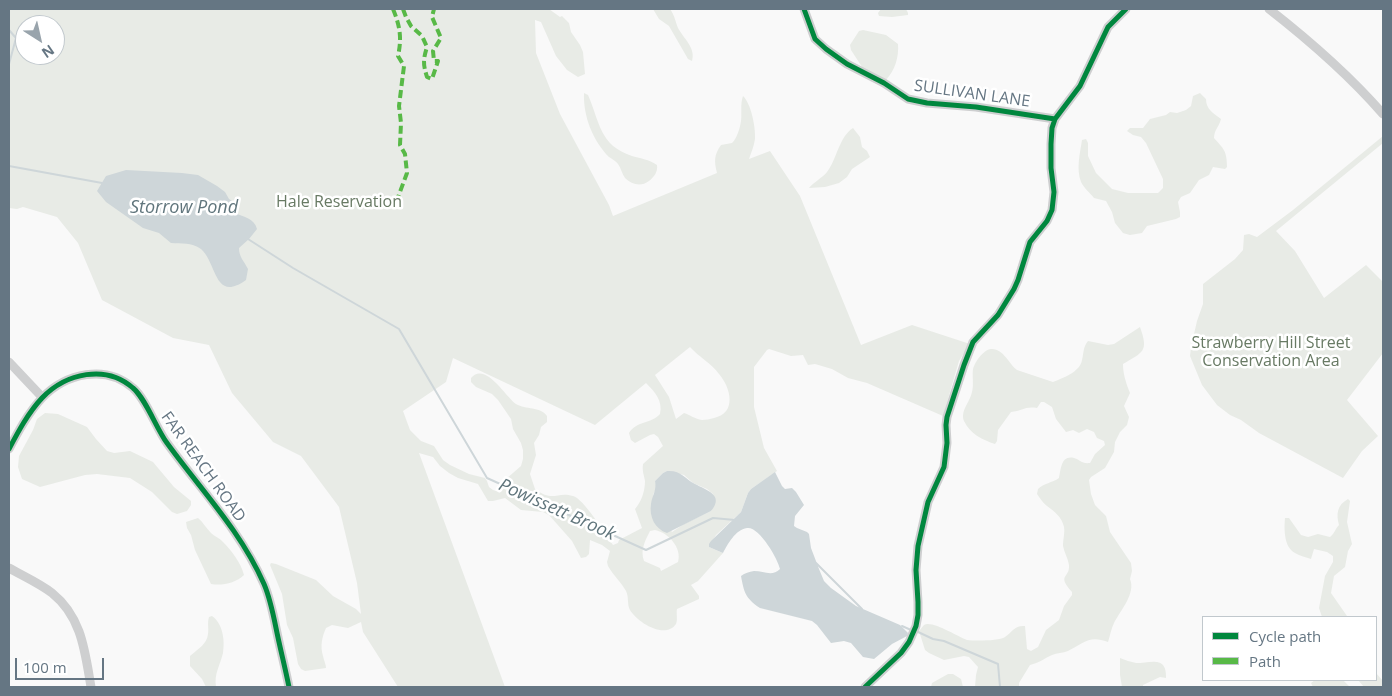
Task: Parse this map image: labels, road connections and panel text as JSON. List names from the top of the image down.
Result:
{
  "streets": {
    "street": ["SULLIVAN LANE", "FAR REACH ROAD"]
  },
  "water": ["Storrow Pond", "Powissett Brook"],
  "parks": ["Hale Reservation", "Strawberry Hill Street Conservation Area"],
  "legend": ["Cycle path", "Path"],
  "scale_bar": "100 m",
  "north": "bottom right"
}
